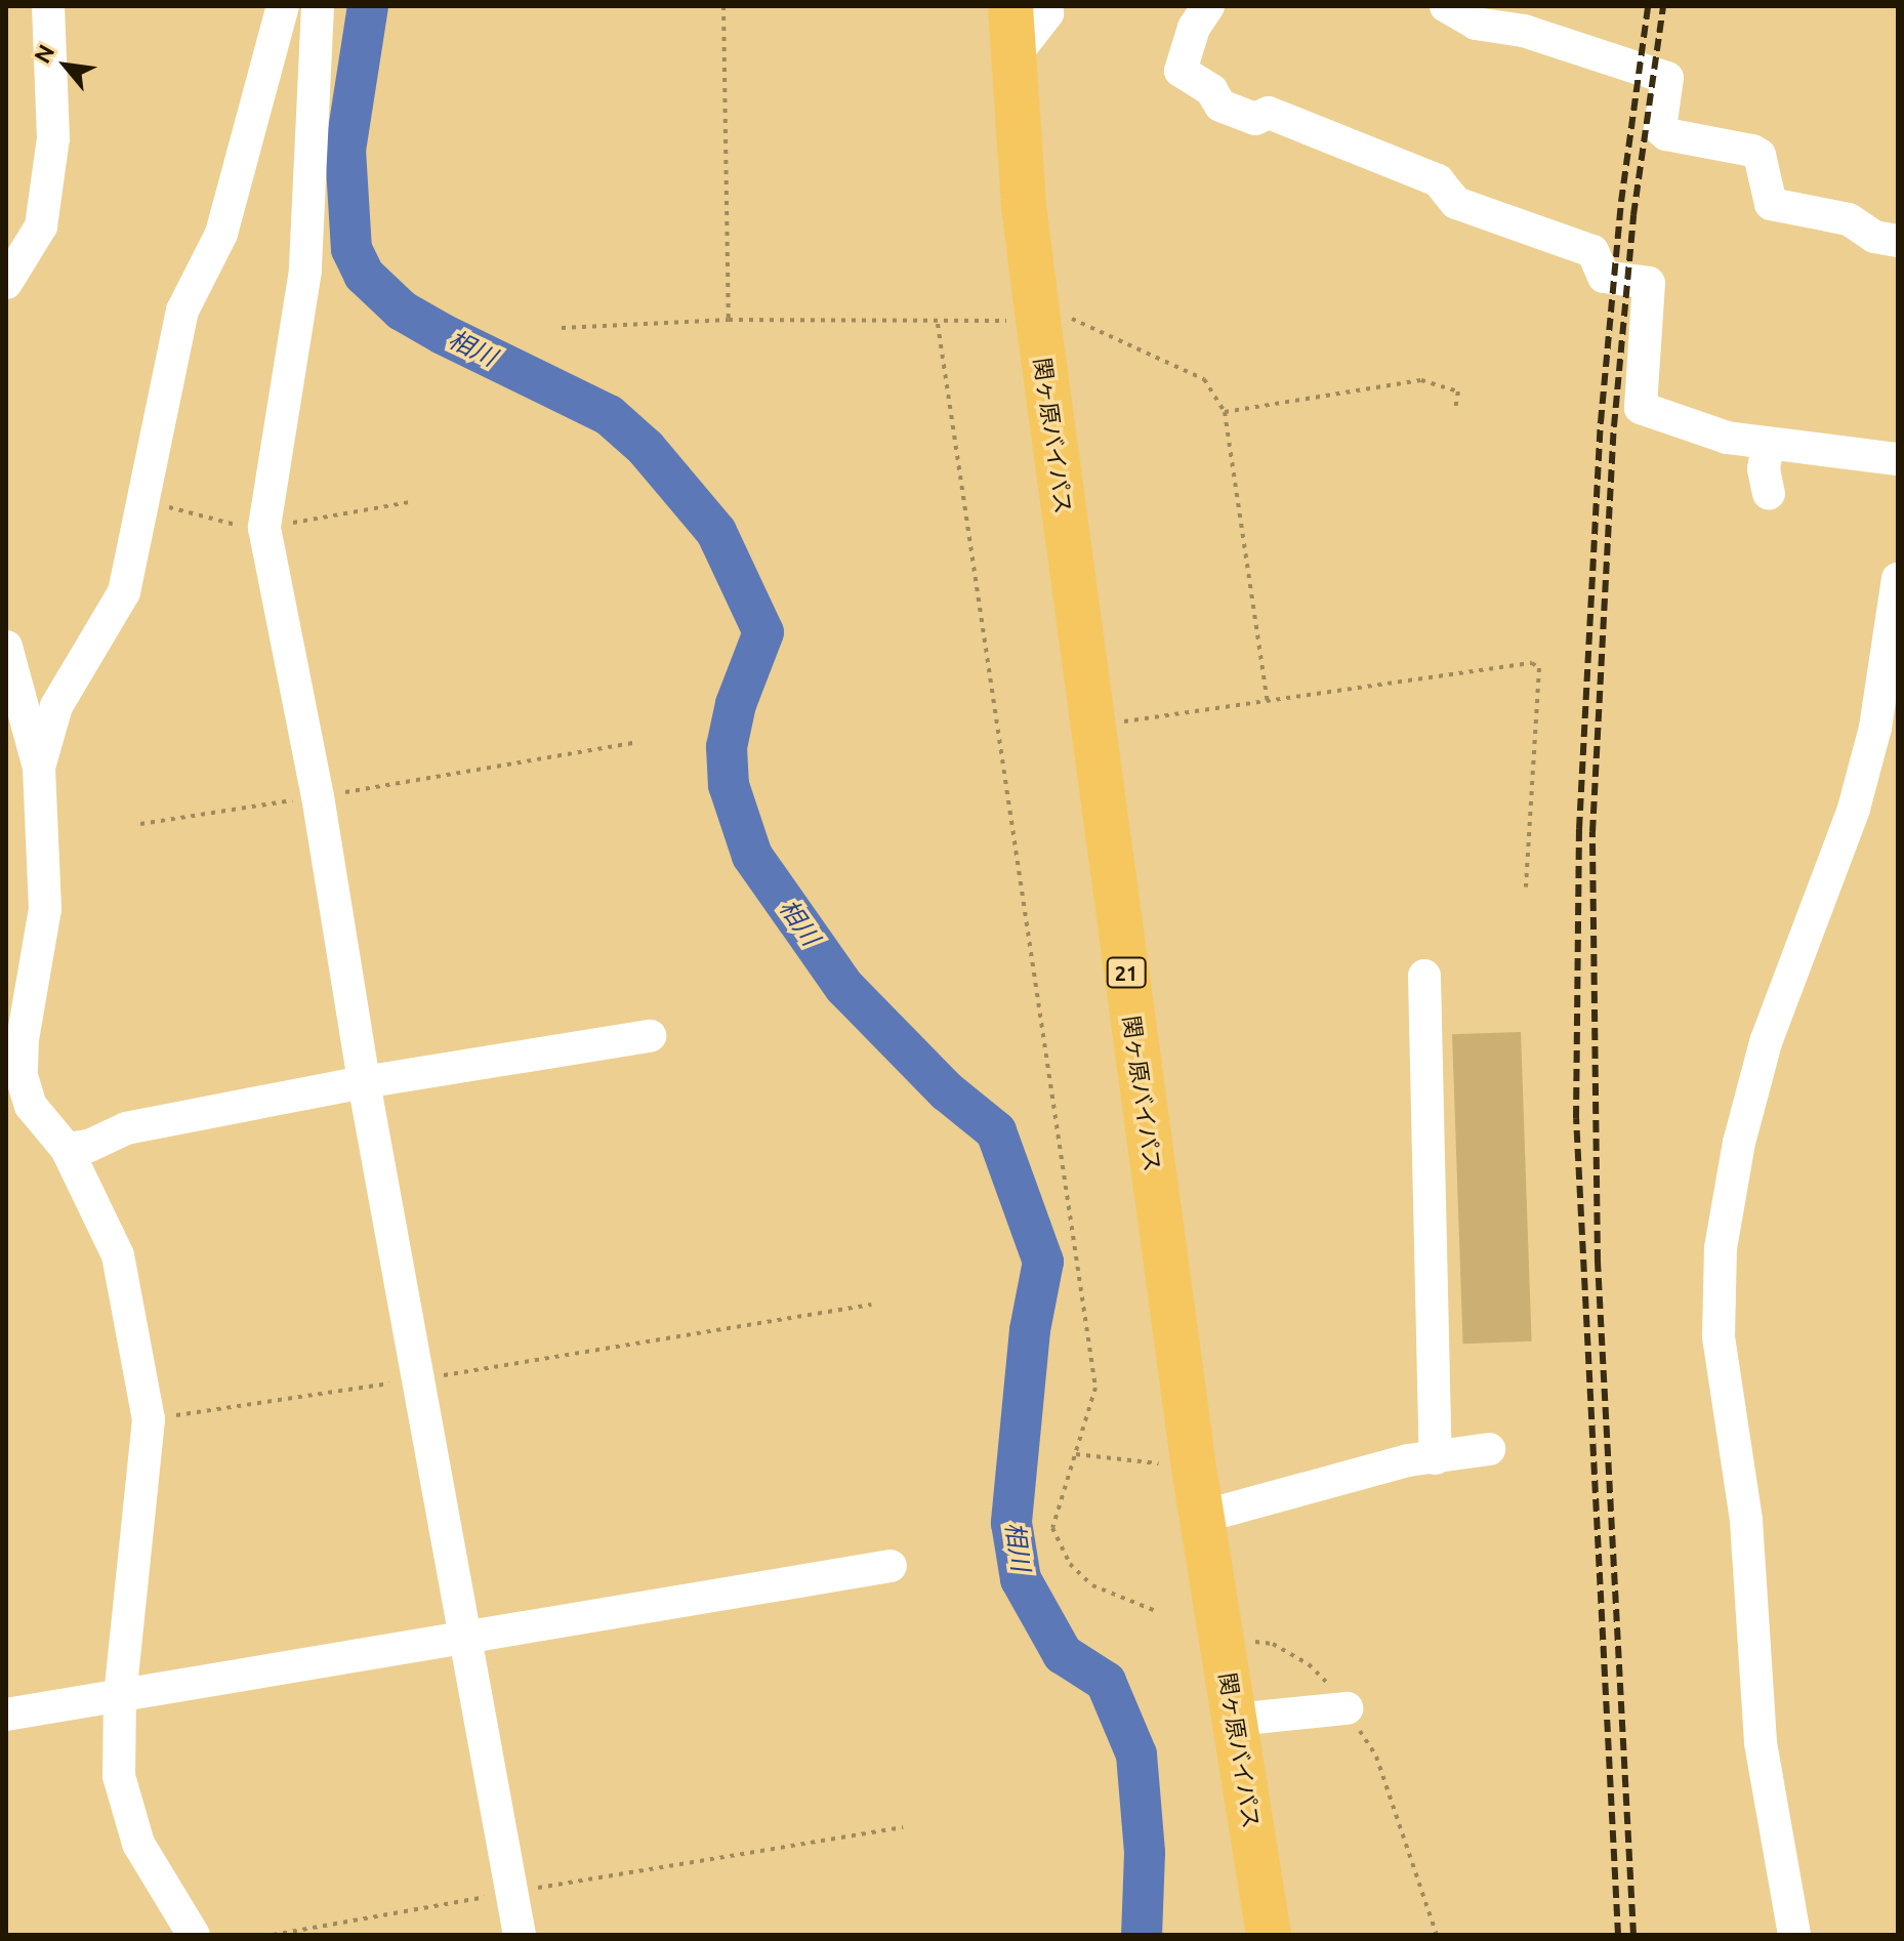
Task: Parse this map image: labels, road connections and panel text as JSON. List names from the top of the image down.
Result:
{
  "streets": {
    "highway": ["関ヶ原バイパス", "21"]
  },
  "water": ["相川"],
  "north": "top left"
}
